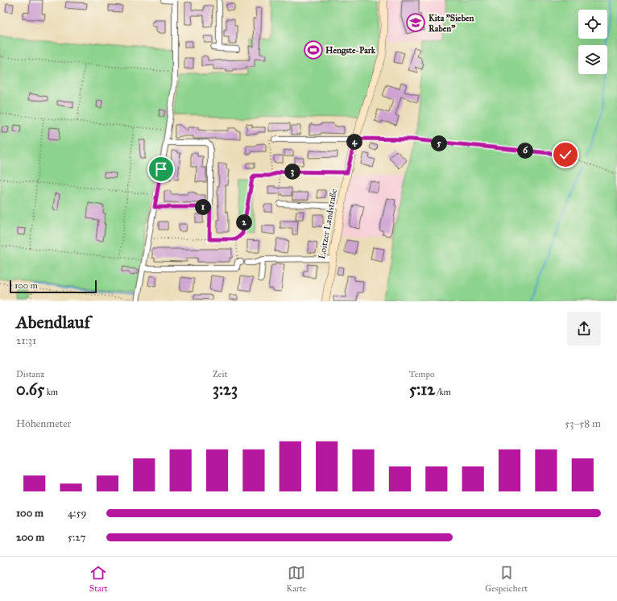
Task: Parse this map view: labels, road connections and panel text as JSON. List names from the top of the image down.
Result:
{
  "streets": {
    "main road": ["Loitzer Landstraße"]
  },
  "places": {
    "school or university": ["Kita \"Sieben Raben\""],
    "sports": ["Hengste-Park"]
  },
  "scale_bar": "100 m",
  "page": {
    "pins": [
      "4",
      "5",
      "6",
      "3",
      "1",
      "2"
    ],
    "scale": "100 m",
    "heading": ["Abendlauf", "21:31"],
    "stats": [
      ["Distanz", "0.65 km"],
      ["Zeit", "3:23"],
      ["Tempo", "5:12 /km"]
    ],
    "chart": ["Höhenmeter", "53–58 m"],
    "list": [
      {
        "name": "100 m",
        "note": "4:59"
      },
      {
        "name": "200 m",
        "note": "5:27"
      }
    ],
    "tabs": ["Start", "Karte", "Gespeichert"]
  }
}
